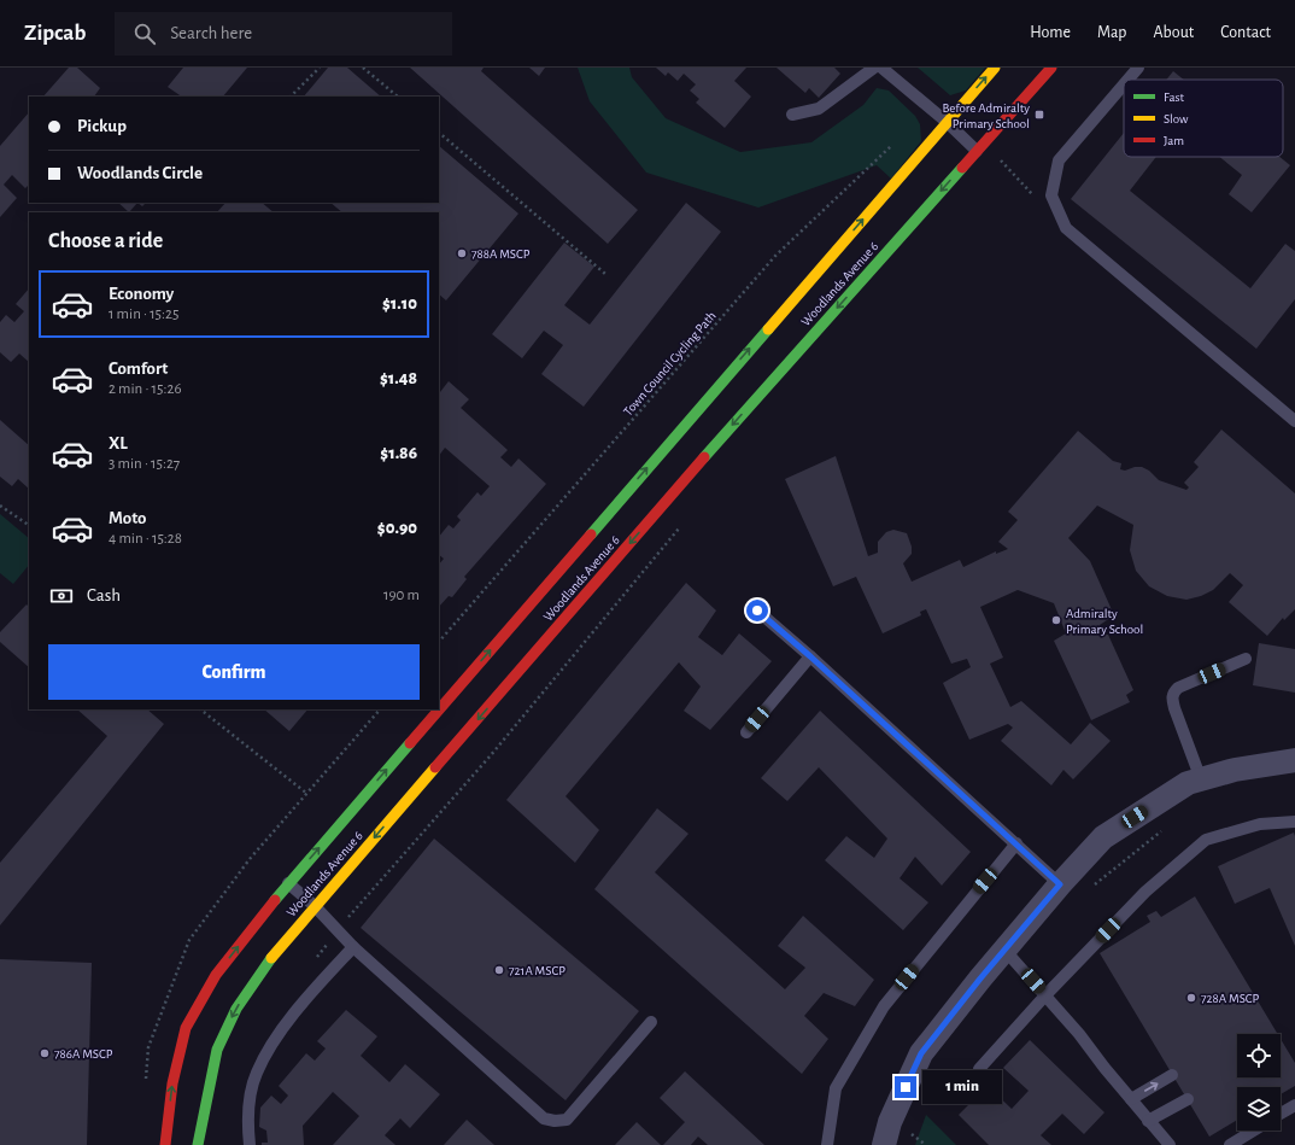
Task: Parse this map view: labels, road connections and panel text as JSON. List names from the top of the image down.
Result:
{
  "streets": {
    "street": ["Woodlands Avenue 6"],
    "path": ["Town Council Cycling Path"]
  },
  "places": {
    "transit": ["Before Admiralty Primary School"],
    "other": [
      "788A MSCP",
      "Admiralty Primary School",
      "721A MSCP",
      "728A MSCP",
      "786A MSCP"
    ]
  },
  "legend": ["Fast", "Slow", "Jam"],
  "page": {
    "header": "Zipcab",
    "search": "Search here",
    "nav": [
      "Home",
      "Map",
      "About",
      "Contact"
    ],
    "banner": ["Pickup", "Woodlands Circle"],
    "heading": "Choose a ride",
    "list": [
      {
        "name": "Economy",
        "note": "1 min · 15:25",
        "value": "$1.10"
      },
      {
        "name": "Comfort",
        "note": "2 min · 15:26",
        "value": "$1.48"
      },
      {
        "name": "XL",
        "note": "3 min · 15:27",
        "value": "$1.86"
      },
      {
        "name": "Moto",
        "note": "4 min · 15:28",
        "value": "$0.90"
      }
    ],
    "pay": ["Cash", "190 m"],
    "buttons": "Confirm",
    "bubble": "1 min"
  }
}
